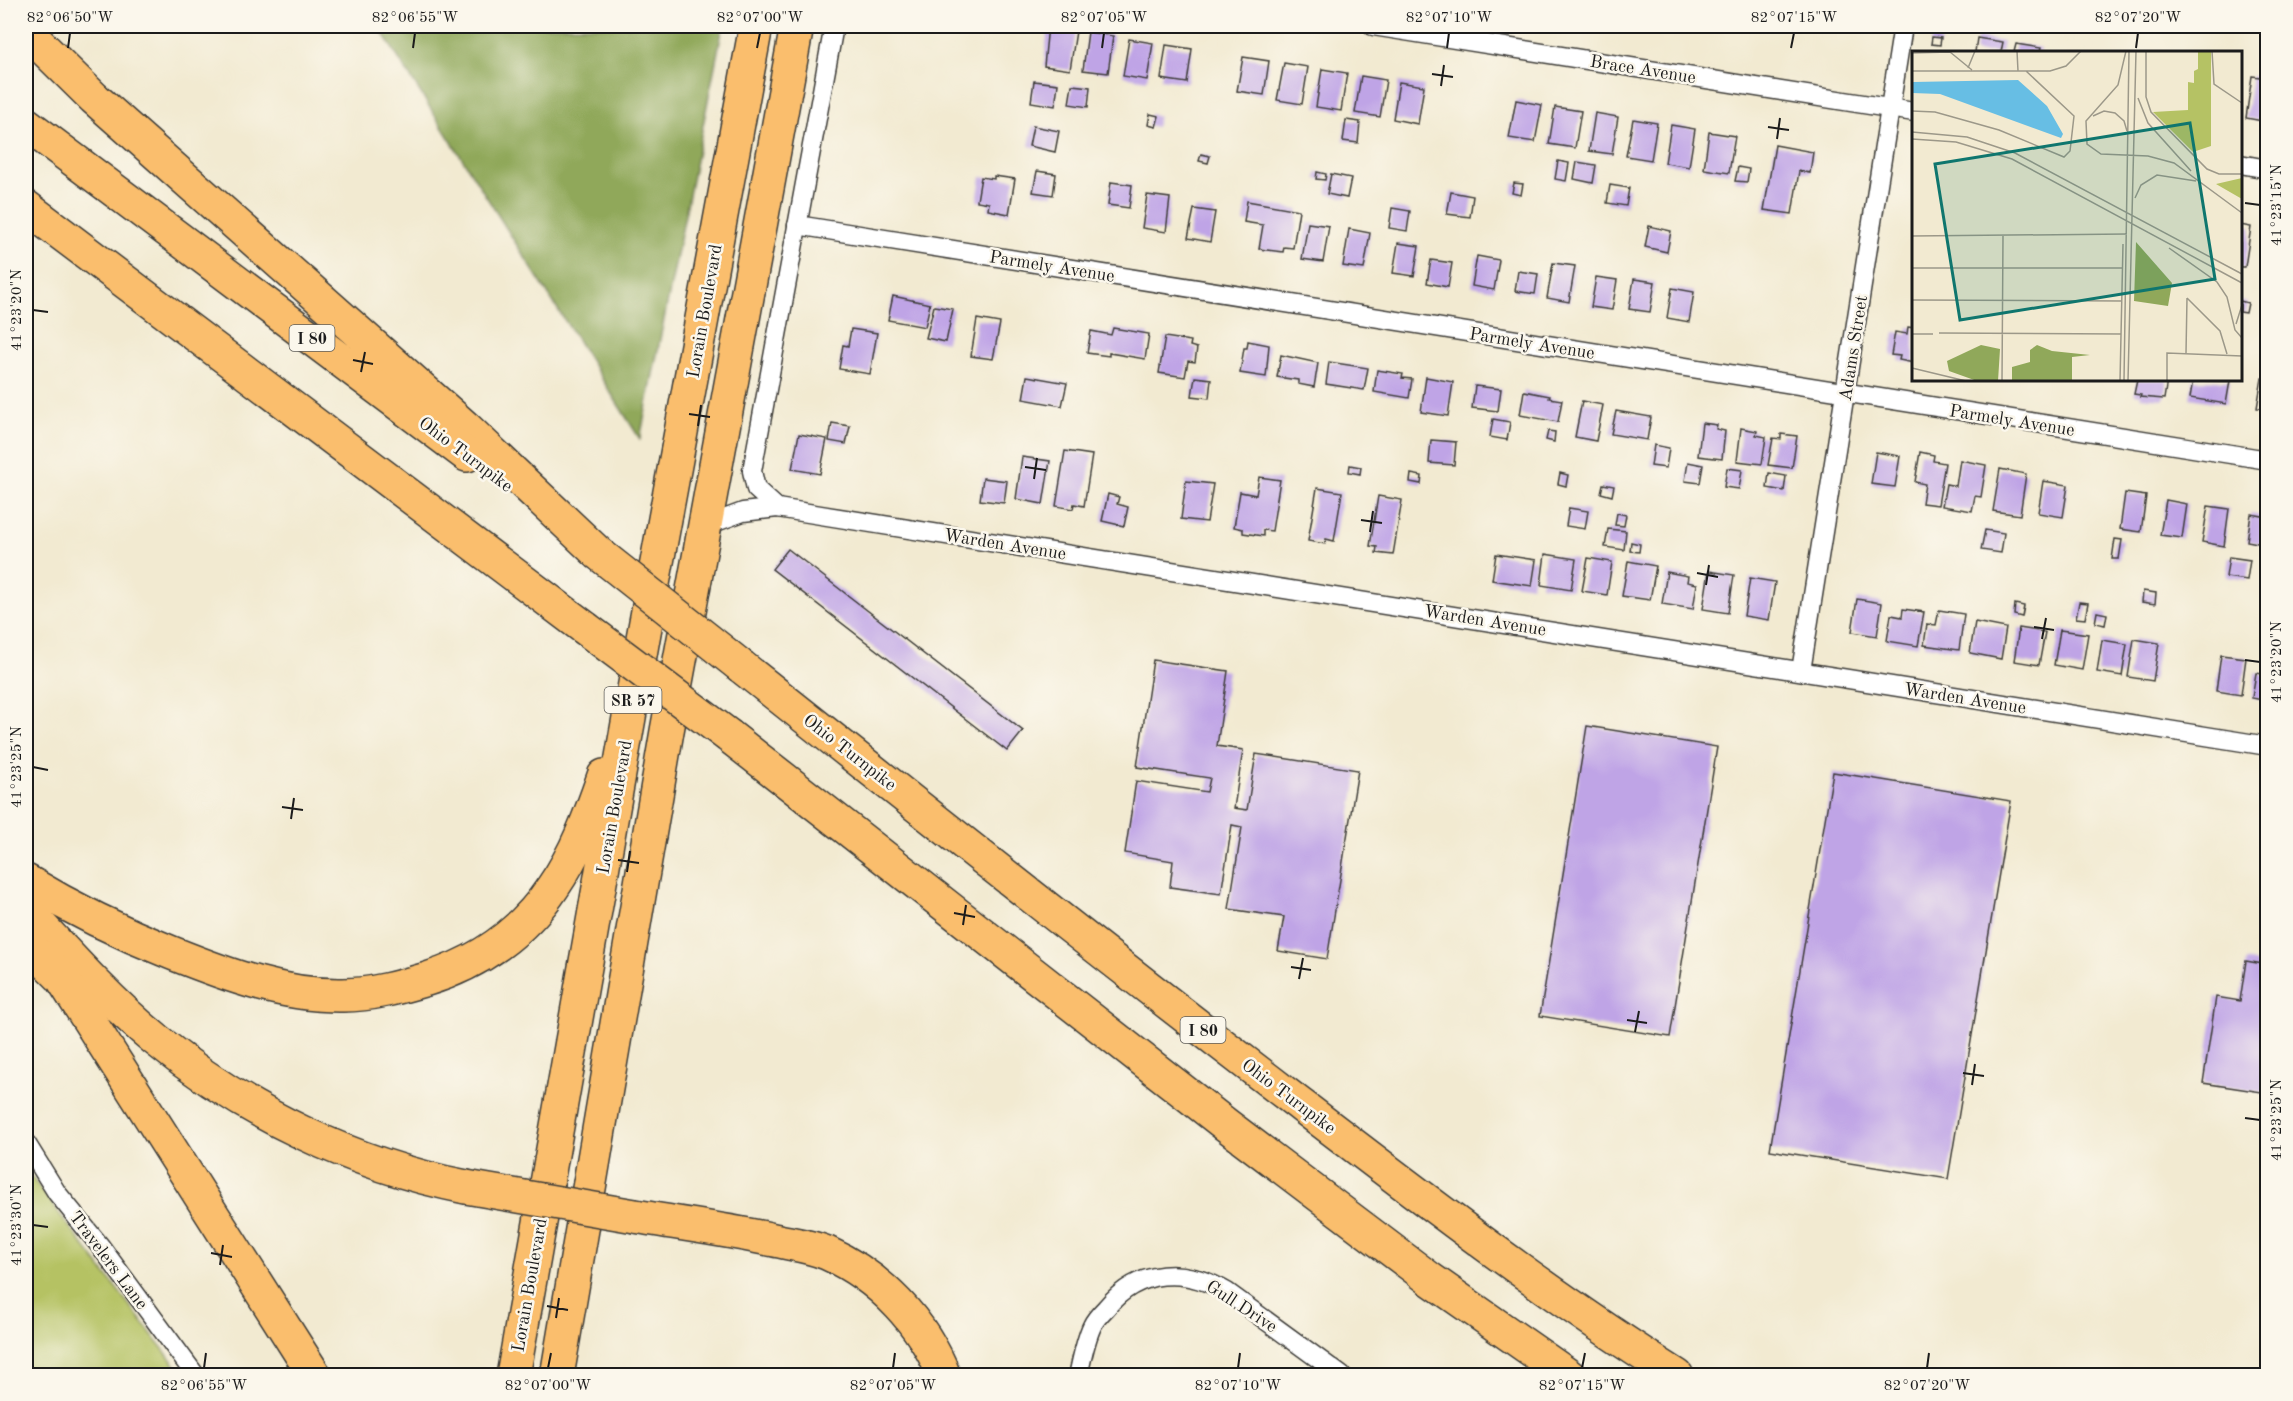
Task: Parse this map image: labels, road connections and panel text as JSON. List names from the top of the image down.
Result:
{
  "streets": {
    "highway": [
      "Lorain Boulevard",
      "I 80",
      "Ohio Turnpike",
      "SR 57"
    ],
    "street": [
      "Brace Avenue",
      "Parmely Avenue",
      "Adams Street",
      "Warden Avenue",
      "Travelers Lane",
      "Gull Drive"
    ]
  },
  "crossings": [
    ["Brace Avenue", "Adams Street"],
    ["Parmely Avenue", "Adams Street"],
    ["Adams Street", "Warden Avenue"],
    ["Warden Avenue", "SR 57"]
  ],
  "coordinates": [
    "82°06'50\"W",
    "82°06'55\"W",
    "82°07'00\"W",
    "82°07'05\"W",
    "82°07'10\"W",
    "82°07'15\"W",
    "82°07'20\"W",
    "41°23'15\"N",
    "41°23'20\"N",
    "41°23'25\"N",
    "41°23'30\"N"
  ]
}
